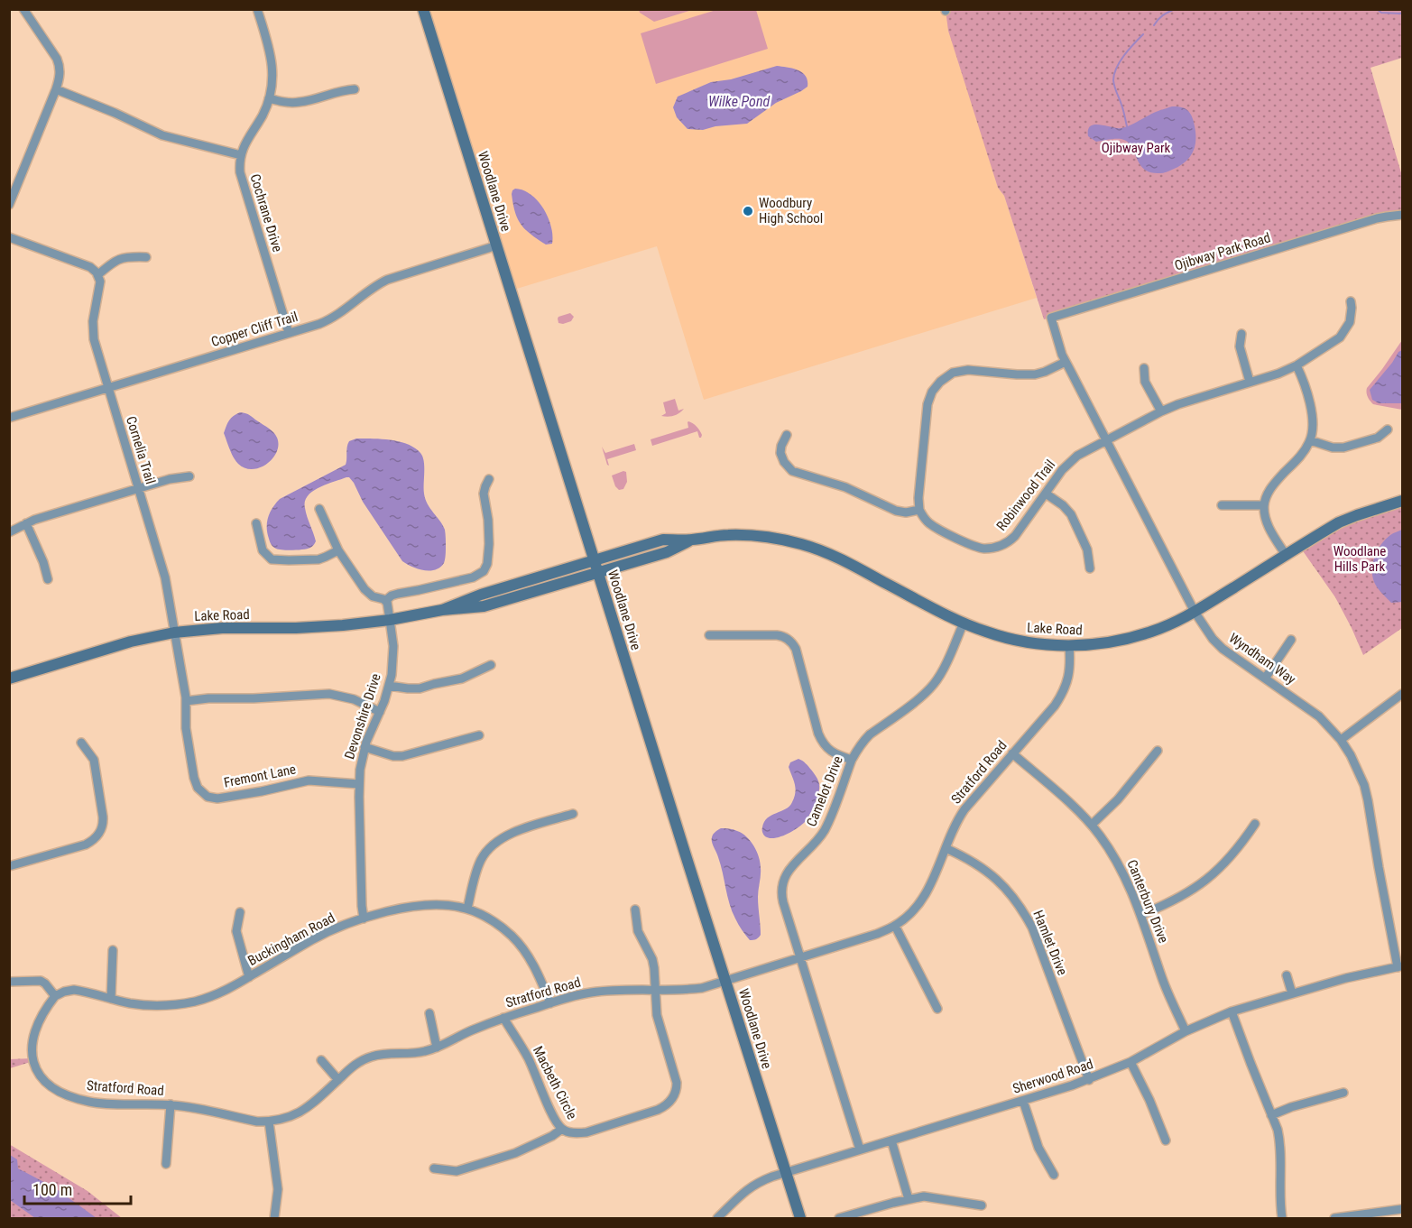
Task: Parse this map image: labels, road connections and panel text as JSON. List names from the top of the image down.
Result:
{
  "streets": {
    "street": [
      "Woodlane Drive",
      "Cochrane Drive",
      "Ojibway Park Road",
      "Copper Cliff Trail",
      "Cornelia Trail",
      "Robinwood Trail",
      "Lake Road",
      "Wyndham Way",
      "Devonshire Drive",
      "Stratford Road",
      "Fremont Lane",
      "Camelot Drive",
      "Canterbury Drive",
      "Buckingham Road",
      "Hamlet Drive",
      "Sherwood Road",
      "Macbeth Circle"
    ]
  },
  "crossings": [
    ["Woodlane Drive", "Copper Cliff Trail"],
    ["Woodlane Drive", "Lake Road"],
    ["Woodlane Drive", "Stratford Road"],
    ["Woodlane Drive", "Sherwood Road"],
    ["Cochrane Drive", "Copper Cliff Trail"],
    ["Ojibway Park Road", "Wyndham Way"],
    ["Copper Cliff Trail", "Cornelia Trail"],
    ["Cornelia Trail", "Lake Road"],
    ["Cornelia Trail", "Fremont Lane"],
    ["Robinwood Trail", "Wyndham Way"],
    ["Lake Road", "Wyndham Way"],
    ["Lake Road", "Devonshire Drive"],
    ["Lake Road", "Stratford Road"],
    ["Lake Road", "Fremont Lane"],
    ["Lake Road", "Camelot Drive"],
    ["Wyndham Way", "Sherwood Road"],
    ["Devonshire Drive", "Fremont Lane"],
    ["Devonshire Drive", "Buckingham Road"],
    ["Stratford Road", "Camelot Drive"],
    ["Stratford Road", "Canterbury Drive"],
    ["Stratford Road", "Buckingham Road"],
    ["Stratford Road", "Hamlet Drive"],
    ["Stratford Road", "Macbeth Circle"],
    ["Camelot Drive", "Sherwood Road"],
    ["Canterbury Drive", "Sherwood Road"],
    ["Hamlet Drive", "Sherwood Road"]
  ],
  "water": ["Wilke Pond"],
  "parks": ["Ojibway Park", "Woodlane Hills Park"],
  "places": ["Woodbury High School"],
  "scale_bar": "100 m"
}
